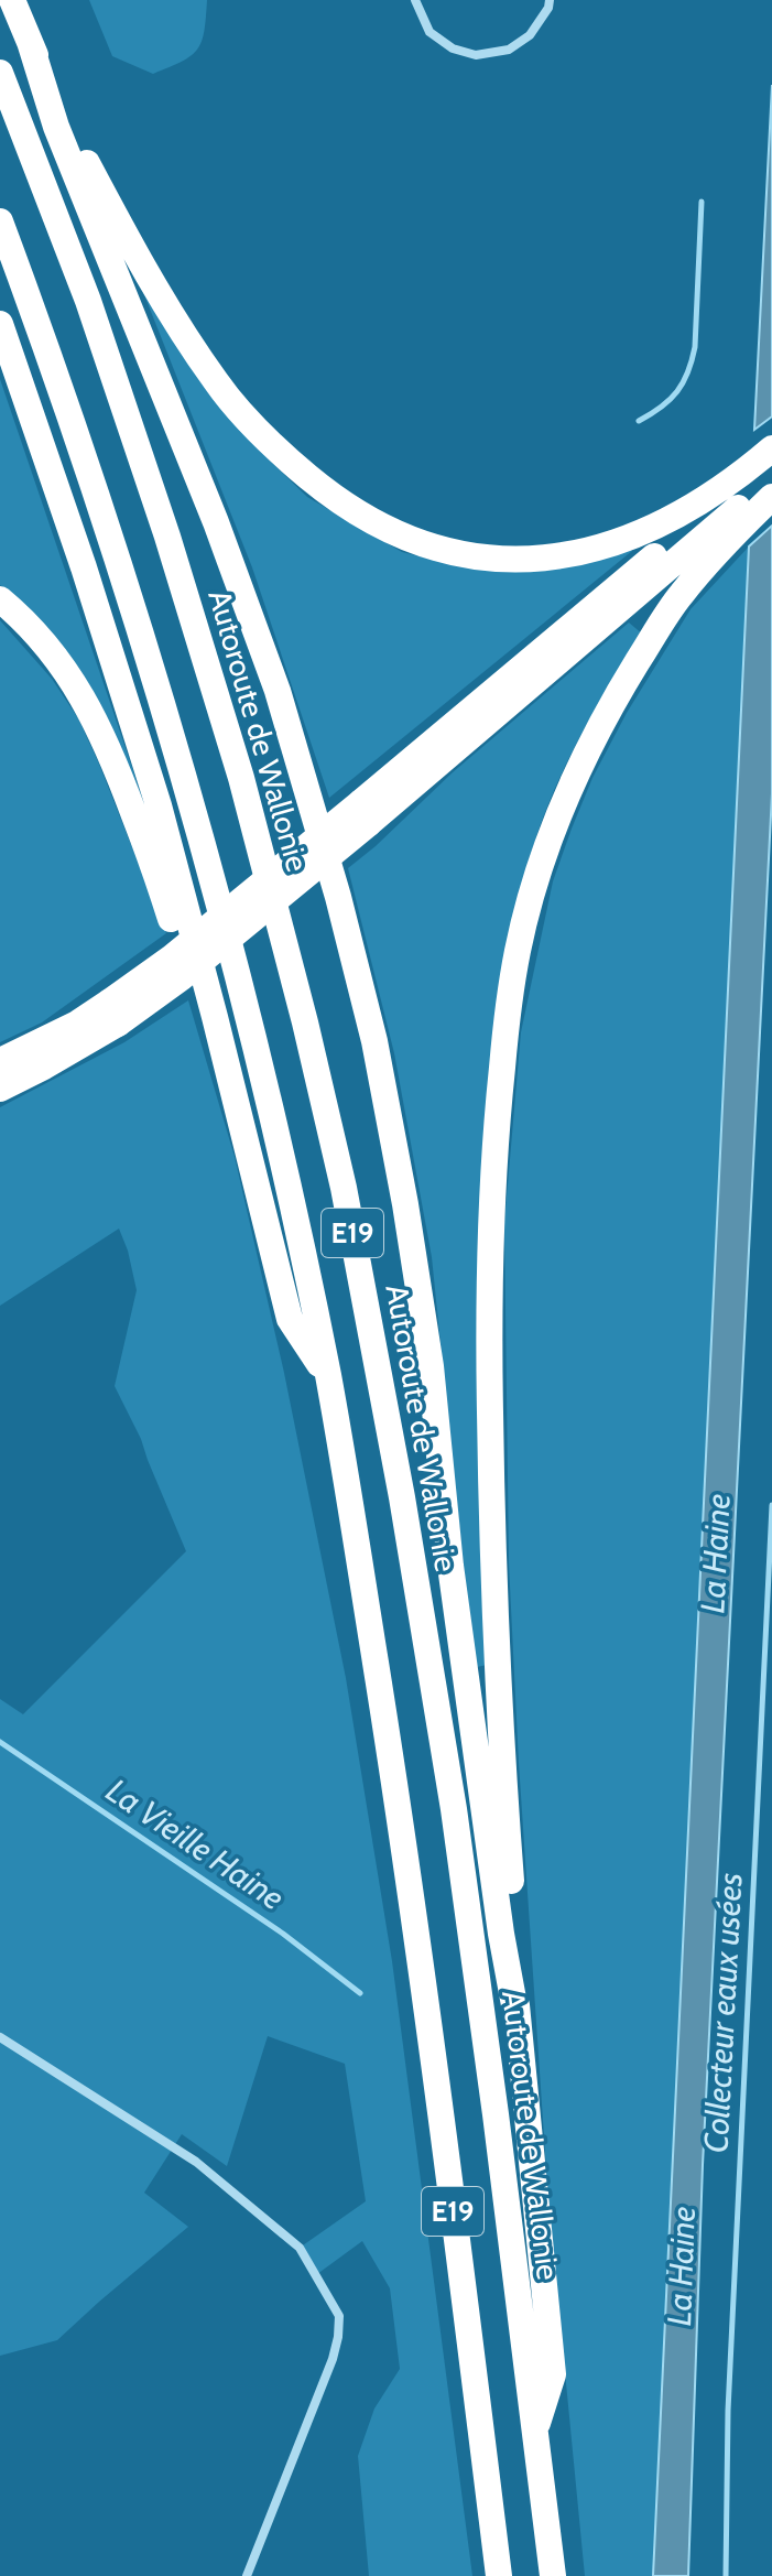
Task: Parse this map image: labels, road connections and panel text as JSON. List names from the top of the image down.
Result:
{
  "streets": {
    "highway": ["Autoroute de Wallonie", "E19"]
  },
  "water": ["La Haine", "La Vieille Haine", "Collecteur eaux usées"]
}
